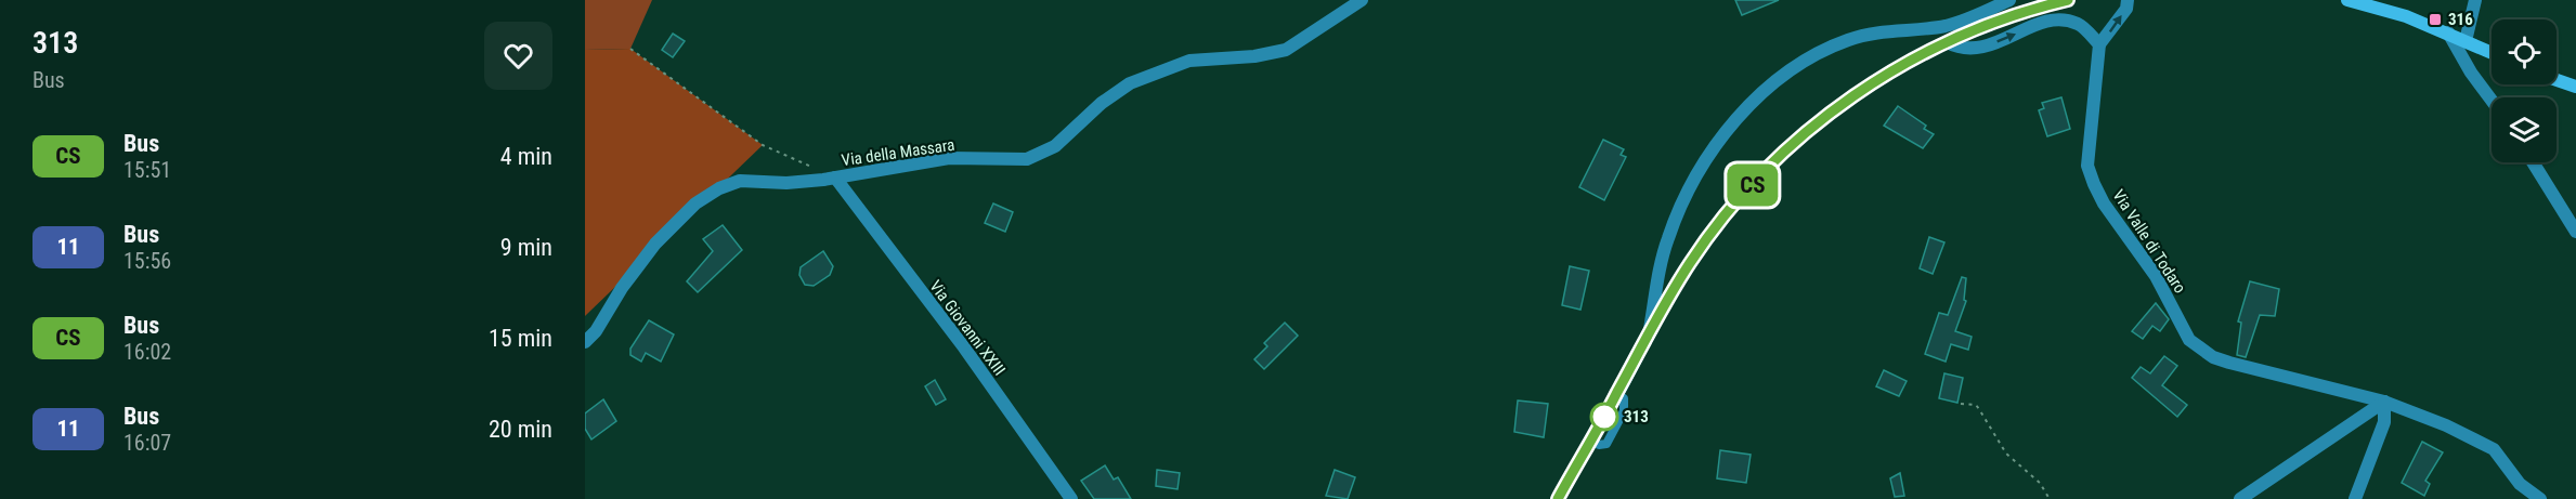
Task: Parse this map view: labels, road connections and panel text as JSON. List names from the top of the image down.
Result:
{
  "streets": {
    "street": ["Via della Massara", "Via Valle di Todaro", "Via Giovanni XXIII"]
  },
  "crossings": [
    ["Via della Massara", "Via Giovanni XXIII"]
  ],
  "places": {
    "transit": ["316"],
    "other": ["313"]
  },
  "lines": ["bus line CS"],
  "page": {
    "heading": ["313", "Bus"],
    "on_map": "CS",
    "list": [
      {
        "mark": "CS",
        "name": "Bus",
        "note": "15:51",
        "value": "4 min"
      },
      {
        "mark": "11",
        "name": "Bus",
        "note": "15:56",
        "value": "9 min"
      },
      {
        "mark": "CS",
        "name": "Bus",
        "note": "16:02",
        "value": "15 min"
      },
      {
        "mark": "11",
        "name": "Bus",
        "note": "16:07",
        "value": "20 min"
      }
    ]
  }
}
